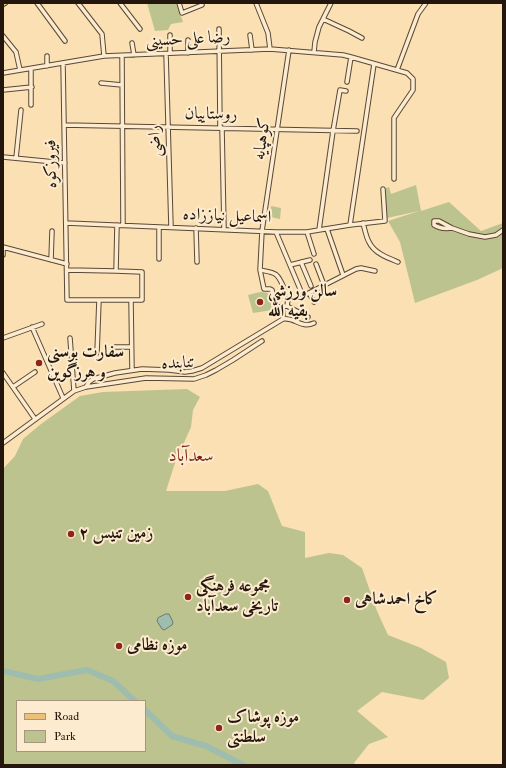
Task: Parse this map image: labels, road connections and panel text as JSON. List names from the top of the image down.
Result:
{
  "streets": {
    "street": [
      "رضا علی حسینی",
      "روستاییان",
      "کوهپایه",
      "راضی",
      "فیروزکوه",
      "اسماعیل نیاززاده",
      "تنابنده"
    ]
  },
  "crossings": [
    ["رضا علی حسینی", "کوهپایه"],
    ["رضا علی حسینی", "راضی"],
    ["رضا علی حسینی", "فیروزکوه"],
    ["روستاییان", "کوهپایه"],
    ["روستاییان", "راضی"],
    ["روستاییان", "فیروزکوه"],
    ["کوهپایه", "اسماعیل نیاززاده"],
    ["راضی", "اسماعیل نیاززاده"],
    ["فیروزکوه", "اسماعیل نیاززاده"]
  ],
  "districts": ["سعدآباد"],
  "places": [
    "سالن ورزشی بقیه الله",
    "سفارت بوسنی و هرزگوین",
    "زمین تنیس ۲",
    "مجموعه فرهنگی تاریخی سعدآباد",
    "کاخ احمدشاهی",
    "موزه نظامی",
    "موزه پوشاک سلطنتی"
  ],
  "legend": ["Road", "Park"]
}
